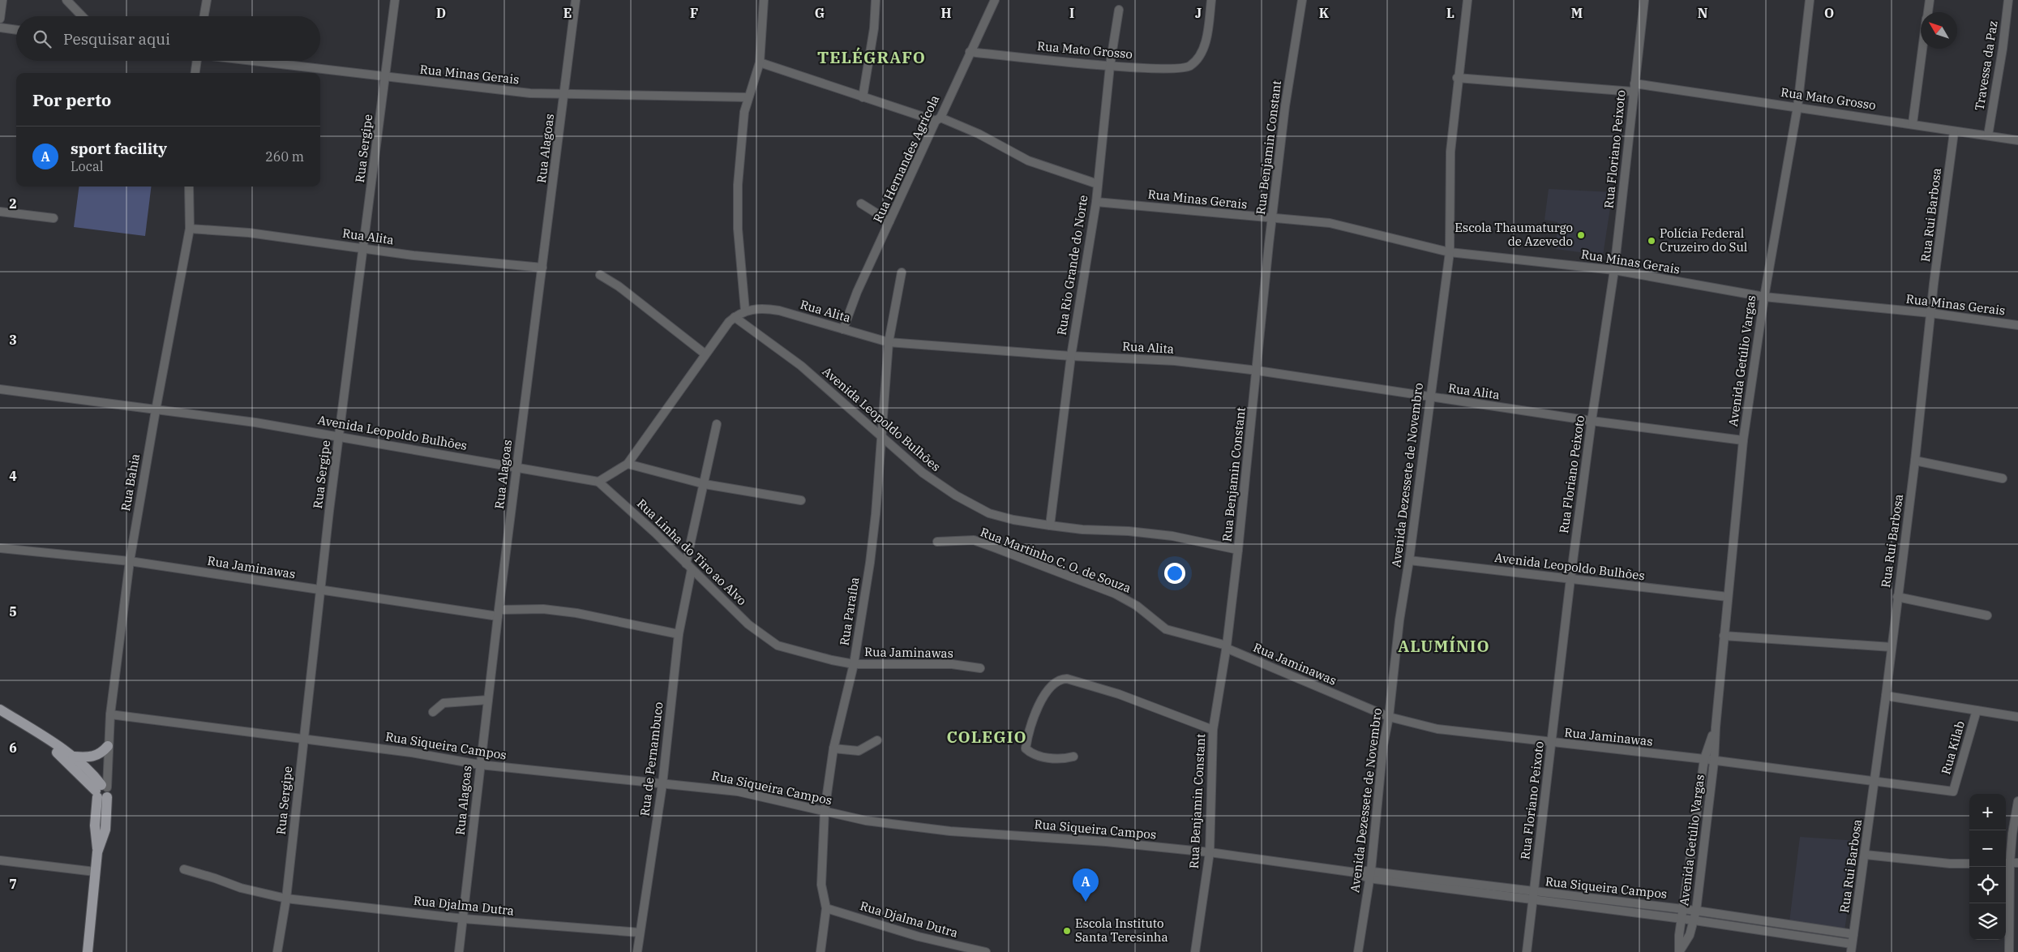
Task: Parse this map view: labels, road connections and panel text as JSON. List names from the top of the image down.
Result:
{
  "streets": {
    "street": [
      "Rua Mato Grosso",
      "Travessa da Paz",
      "Rua Minas Gerais",
      "Rua Benjamin Constant",
      "Rua Sergipe",
      "Rua Alagoas",
      "Rua Floriano Peixoto",
      "Rua Hernandes Agrícola",
      "Rua Rui Barbosa",
      "Rua Alita",
      "Rua Rio Grande do Norte",
      "Avenida Getúlio Vargas",
      "Avenida Leopoldo Bulhões",
      "Avenida Dezessete de Novembro",
      "Rua Bahia",
      "Rua Linha do Tiro ao Alvo",
      "Rua Martinho C. O. de Souza",
      "Rua Jaminawas",
      "Rua Paraíba",
      "Rua Siqueira Campos",
      "Rua Kilab",
      "Rua de Pernambuco",
      "Rua Djalma Dutra"
    ]
  },
  "crossings": [
    ["Rua Mato Grosso", "Travessa da Paz"],
    ["Rua Mato Grosso", "Rua Floriano Peixoto"],
    ["Rua Mato Grosso", "Rua Hernandes Agrícola"],
    ["Rua Mato Grosso", "Rua Rui Barbosa"],
    ["Rua Mato Grosso", "Rua Rio Grande do Norte"],
    ["Rua Mato Grosso", "Avenida Getúlio Vargas"],
    ["Rua Mato Grosso", "Avenida Dezessete de Novembro"],
    ["Rua Minas Gerais", "Rua Benjamin Constant"],
    ["Rua Minas Gerais", "Rua Sergipe"],
    ["Rua Minas Gerais", "Rua Alagoas"],
    ["Rua Minas Gerais", "Rua Floriano Peixoto"],
    ["Rua Minas Gerais", "Rua Rui Barbosa"],
    ["Rua Minas Gerais", "Rua Rio Grande do Norte"],
    ["Rua Minas Gerais", "Avenida Getúlio Vargas"],
    ["Rua Minas Gerais", "Avenida Dezessete de Novembro"],
    ["Rua Benjamin Constant", "Rua Alita"],
    ["Rua Benjamin Constant", "Avenida Leopoldo Bulhões"],
    ["Rua Benjamin Constant", "Rua Martinho C. O. de Souza"],
    ["Rua Benjamin Constant", "Rua Jaminawas"],
    ["Rua Benjamin Constant", "Rua Siqueira Campos"],
    ["Rua Sergipe", "Rua Alita"],
    ["Rua Sergipe", "Avenida Leopoldo Bulhões"],
    ["Rua Sergipe", "Rua Jaminawas"],
    ["Rua Sergipe", "Rua Siqueira Campos"],
    ["Rua Sergipe", "Rua Djalma Dutra"],
    ["Rua Alagoas", "Rua Alita"],
    ["Rua Alagoas", "Avenida Leopoldo Bulhões"],
    ["Rua Alagoas", "Rua Jaminawas"],
    ["Rua Alagoas", "Rua Siqueira Campos"],
    ["Rua Alagoas", "Rua Djalma Dutra"],
    ["Rua Floriano Peixoto", "Rua Alita"],
    ["Rua Floriano Peixoto", "Avenida Leopoldo Bulhões"],
    ["Rua Floriano Peixoto", "Rua Jaminawas"],
    ["Rua Floriano Peixoto", "Rua Siqueira Campos"],
    ["Rua Hernandes Agrícola", "Rua Alita"],
    ["Rua Rui Barbosa", "Rua Jaminawas"],
    ["Rua Rui Barbosa", "Rua Siqueira Campos"],
    ["Rua Alita", "Rua Rio Grande do Norte"],
    ["Rua Alita", "Avenida Getúlio Vargas"],
    ["Rua Alita", "Avenida Leopoldo Bulhões"],
    ["Rua Alita", "Avenida Dezessete de Novembro"],
    ["Rua Alita", "Rua Bahia"],
    ["Rua Alita", "Rua Paraíba"],
    ["Rua Rio Grande do Norte", "Avenida Leopoldo Bulhões"],
    ["Avenida Getúlio Vargas", "Avenida Leopoldo Bulhões"],
    ["Avenida Getúlio Vargas", "Rua Jaminawas"],
    ["Avenida Getúlio Vargas", "Rua Siqueira Campos"],
    ["Avenida Leopoldo Bulhões", "Avenida Dezessete de Novembro"],
    ["Avenida Leopoldo Bulhões", "Rua Bahia"],
    ["Avenida Leopoldo Bulhões", "Rua Linha do Tiro ao Alvo"],
    ["Avenida Leopoldo Bulhões", "Rua Paraíba"],
    ["Avenida Dezessete de Novembro", "Rua Jaminawas"],
    ["Avenida Dezessete de Novembro", "Rua Siqueira Campos"],
    ["Rua Bahia", "Rua Jaminawas"],
    ["Rua Bahia", "Rua Siqueira Campos"],
    ["Rua Linha do Tiro ao Alvo", "Rua Jaminawas"],
    ["Rua Linha do Tiro ao Alvo", "Rua de Pernambuco"],
    ["Rua Martinho C. O. de Souza", "Rua Jaminawas"],
    ["Rua Jaminawas", "Rua Paraíba"],
    ["Rua Jaminawas", "Rua Kilab"],
    ["Rua Jaminawas", "Rua de Pernambuco"],
    ["Rua Paraíba", "Rua Siqueira Campos"],
    ["Rua Paraíba", "Rua Djalma Dutra"],
    ["Rua Siqueira Campos", "Rua de Pernambuco"],
    ["Rua de Pernambuco", "Rua Djalma Dutra"]
  ],
  "districts": ["TELÉGRAFO", "ALUMÍNIO", "COLEGIO"],
  "places": ["Escola Thaumaturgo de Azevedo", "Polícia Federal Cruzeiro do Sul", "Escola Instituto Santa Teresinha"],
  "north": "top left",
  "page": {
    "search": "Pesquisar aqui",
    "heading": "Por perto",
    "list": [
      {
        "mark": "A",
        "name": "sport facility",
        "note": "Local",
        "value": "260 m"
      }
    ],
    "map_buttons": ["+", "−"],
    "pins": "A"
  },
  "grid": {
    "columns": [
      "D",
      "E",
      "F",
      "G",
      "H",
      "I",
      "J",
      "K",
      "L",
      "M",
      "N",
      "O"
    ],
    "rows": [
      "2",
      "3",
      "4",
      "5",
      "6",
      "7"
    ]
  }
}
